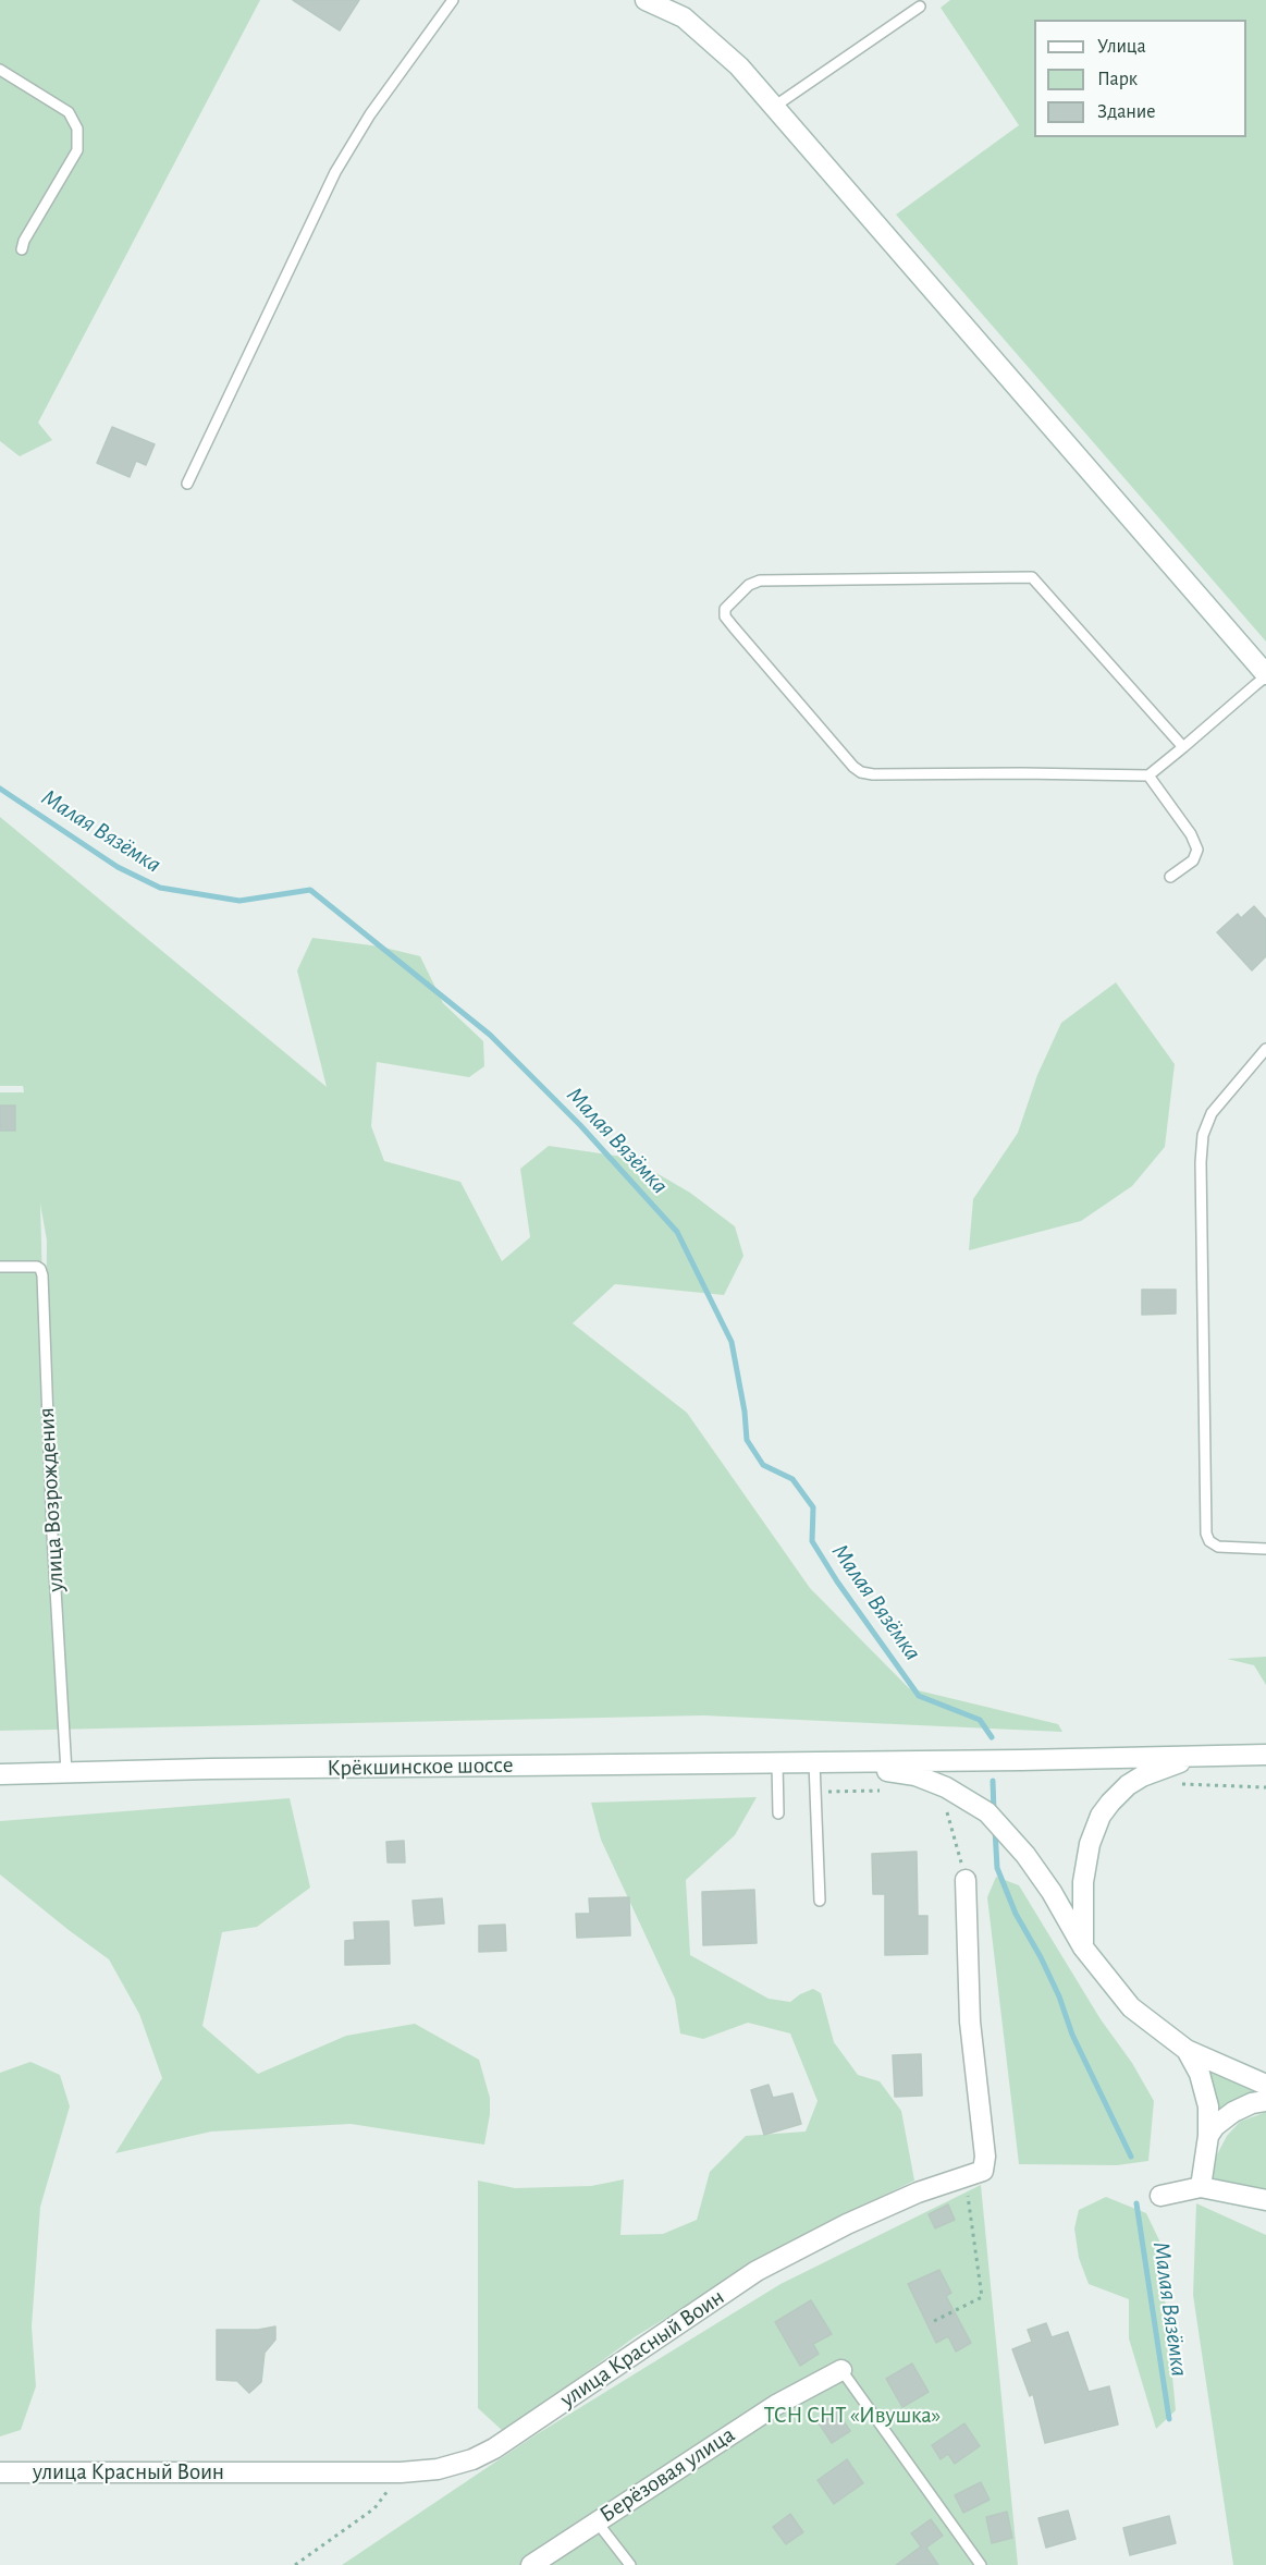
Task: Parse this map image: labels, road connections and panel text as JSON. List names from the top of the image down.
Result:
{
  "streets": {
    "street": ["Крёкшинское шоссе", "улица Красный Воин", "Берёзовая улица"],
    "lane": ["улица Возрождения"]
  },
  "crossings": [
    ["улица Возрождения", "Крёкшинское шоссе"]
  ],
  "water": ["Малая Вязёмка"],
  "parks": ["ТСН СНТ «Ивушка»"],
  "legend": ["Улица", "Парк", "Здание"]
}
